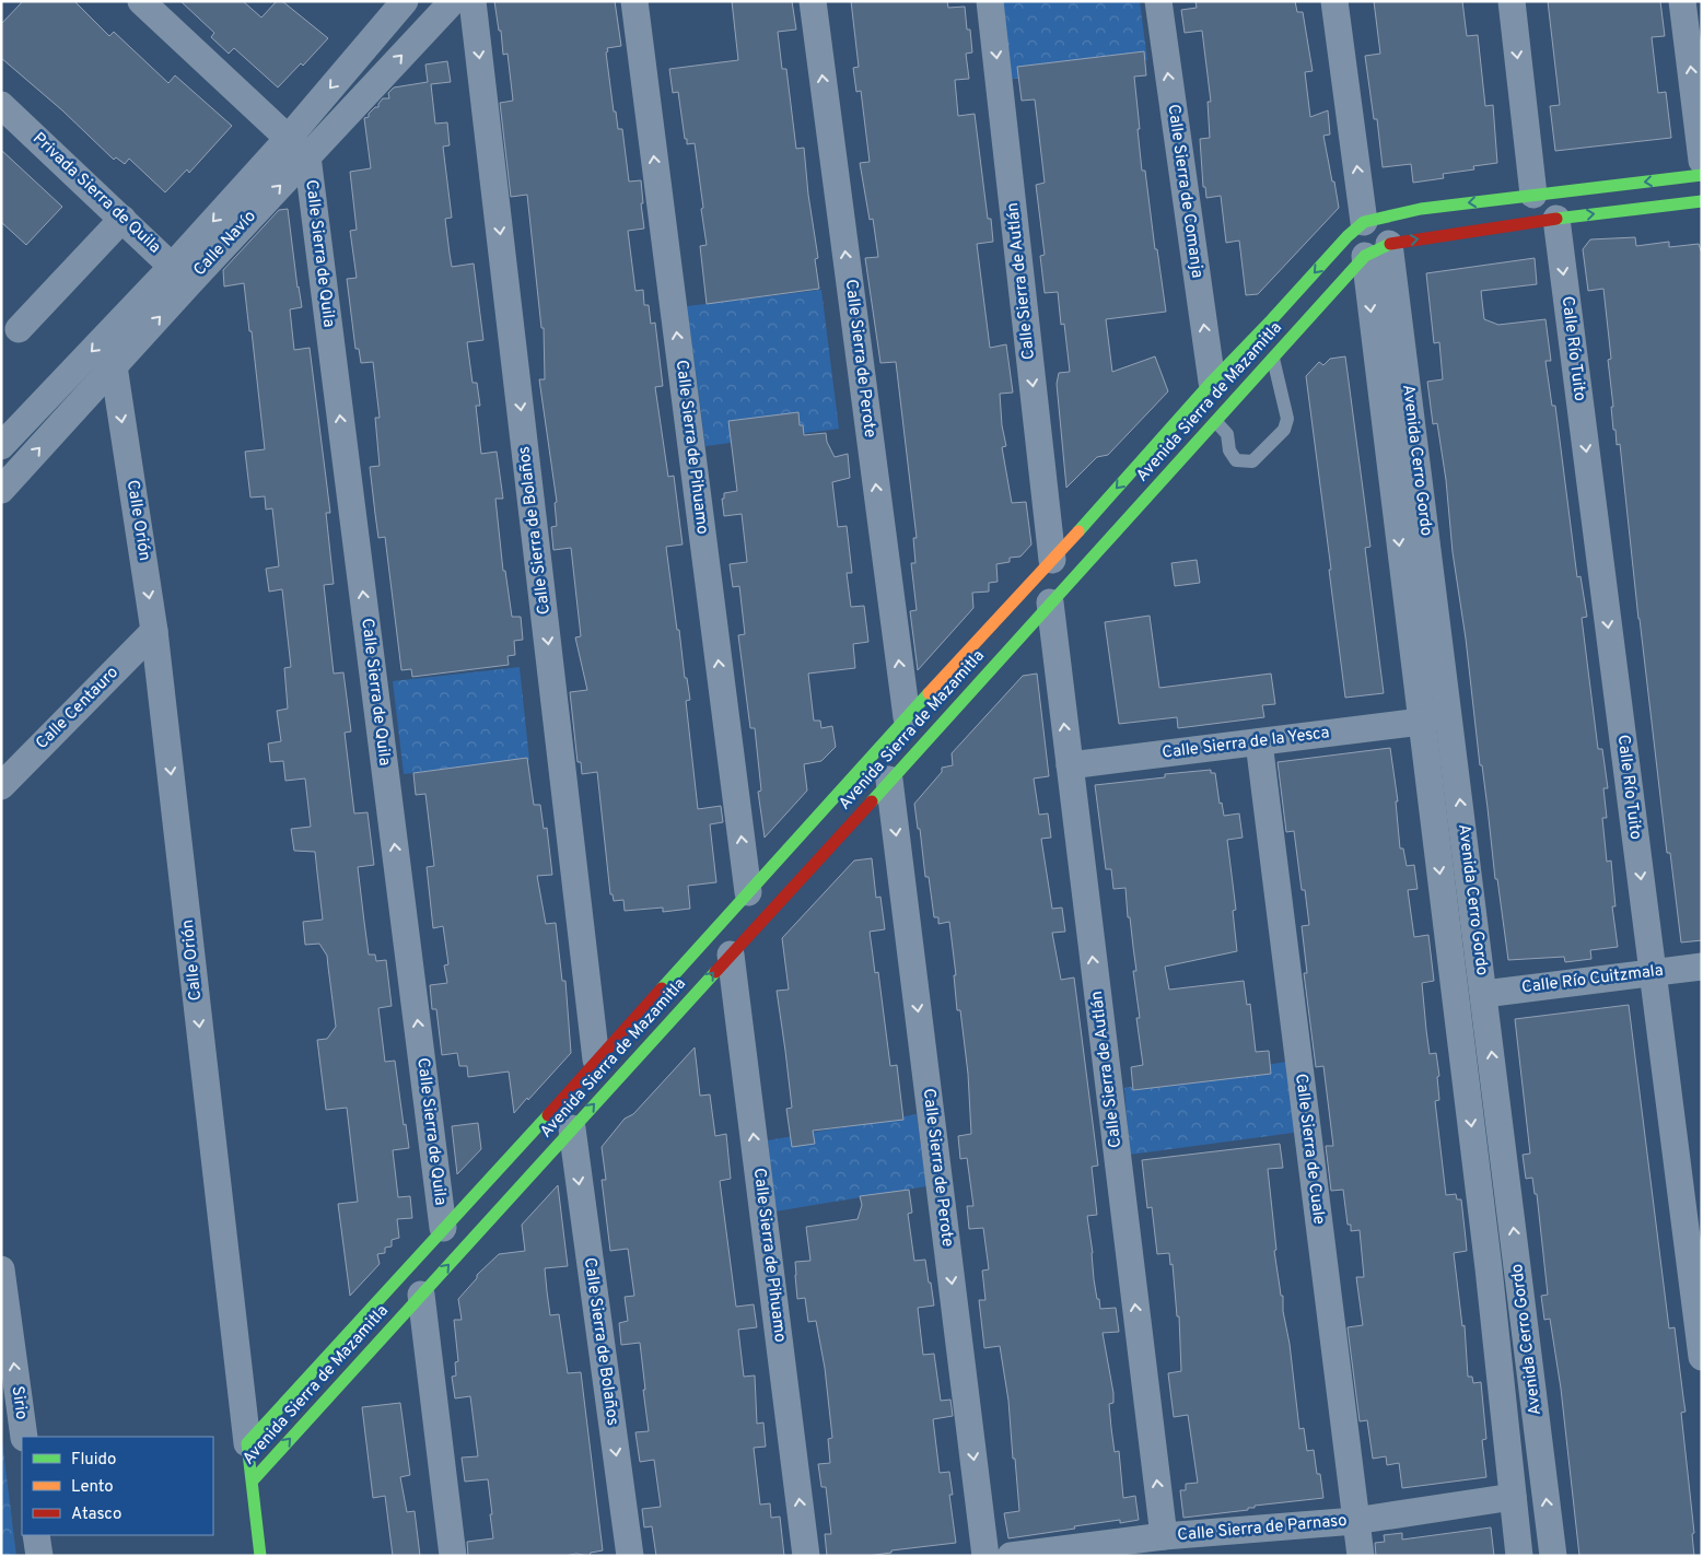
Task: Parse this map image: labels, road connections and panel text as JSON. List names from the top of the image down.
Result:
{
  "streets": {
    "street": [
      "Calle Sierra de Comanja",
      "Privada Sierra de Quila",
      "Calle Navío",
      "Calle Sierra de Quila",
      "Calle Sierra de Autlán",
      "Calle Río Tuito",
      "Calle Sierra de Perote",
      "Avenida Sierra de Mazamitla",
      "Calle Sierra de Pihuamo",
      "Avenida Cerro Gordo",
      "Calle Orión",
      "Calle Sierra de Bolaños",
      "Calle Centauro",
      "Calle Sierra de la Yesca",
      "Calle Río Cuitzmala",
      "Calle Sierra de Cuale",
      "Sirio",
      "Calle Sierra de Parnaso"
    ]
  },
  "crossings": [
    ["Calle Sierra de Comanja", "Avenida Sierra de Mazamitla"],
    ["Privada Sierra de Quila", "Calle Navío"],
    ["Calle Navío", "Calle Sierra de Quila"],
    ["Calle Navío", "Calle Orión"],
    ["Calle Navío", "Calle Sierra de Bolaños"],
    ["Calle Sierra de Quila", "Avenida Sierra de Mazamitla"],
    ["Calle Sierra de Autlán", "Avenida Sierra de Mazamitla"],
    ["Calle Sierra de Autlán", "Calle Sierra de la Yesca"],
    ["Calle Sierra de Autlán", "Calle Sierra de Parnaso"],
    ["Calle Río Tuito", "Avenida Sierra de Mazamitla"],
    ["Calle Río Tuito", "Calle Río Cuitzmala"],
    ["Calle Sierra de Perote", "Avenida Sierra de Mazamitla"],
    ["Avenida Sierra de Mazamitla", "Calle Sierra de Pihuamo"],
    ["Avenida Sierra de Mazamitla", "Avenida Cerro Gordo"],
    ["Avenida Sierra de Mazamitla", "Calle Orión"],
    ["Avenida Sierra de Mazamitla", "Calle Sierra de Bolaños"],
    ["Avenida Cerro Gordo", "Calle Sierra de la Yesca"],
    ["Avenida Cerro Gordo", "Calle Río Cuitzmala"],
    ["Avenida Cerro Gordo", "Calle Sierra de Parnaso"],
    ["Calle Orión", "Calle Centauro"],
    ["Calle Sierra de la Yesca", "Calle Sierra de Cuale"],
    ["Calle Sierra de Cuale", "Calle Sierra de Parnaso"]
  ],
  "one_way": [
    "Calle Sierra de Quila",
    "Calle Río Tuito",
    "Calle Sierra de Pihuamo",
    "Calle Orión",
    "Calle Sierra de Bolaños",
    "Sirio"
  ],
  "legend": ["Fluido", "Lento", "Atasco"]
}
